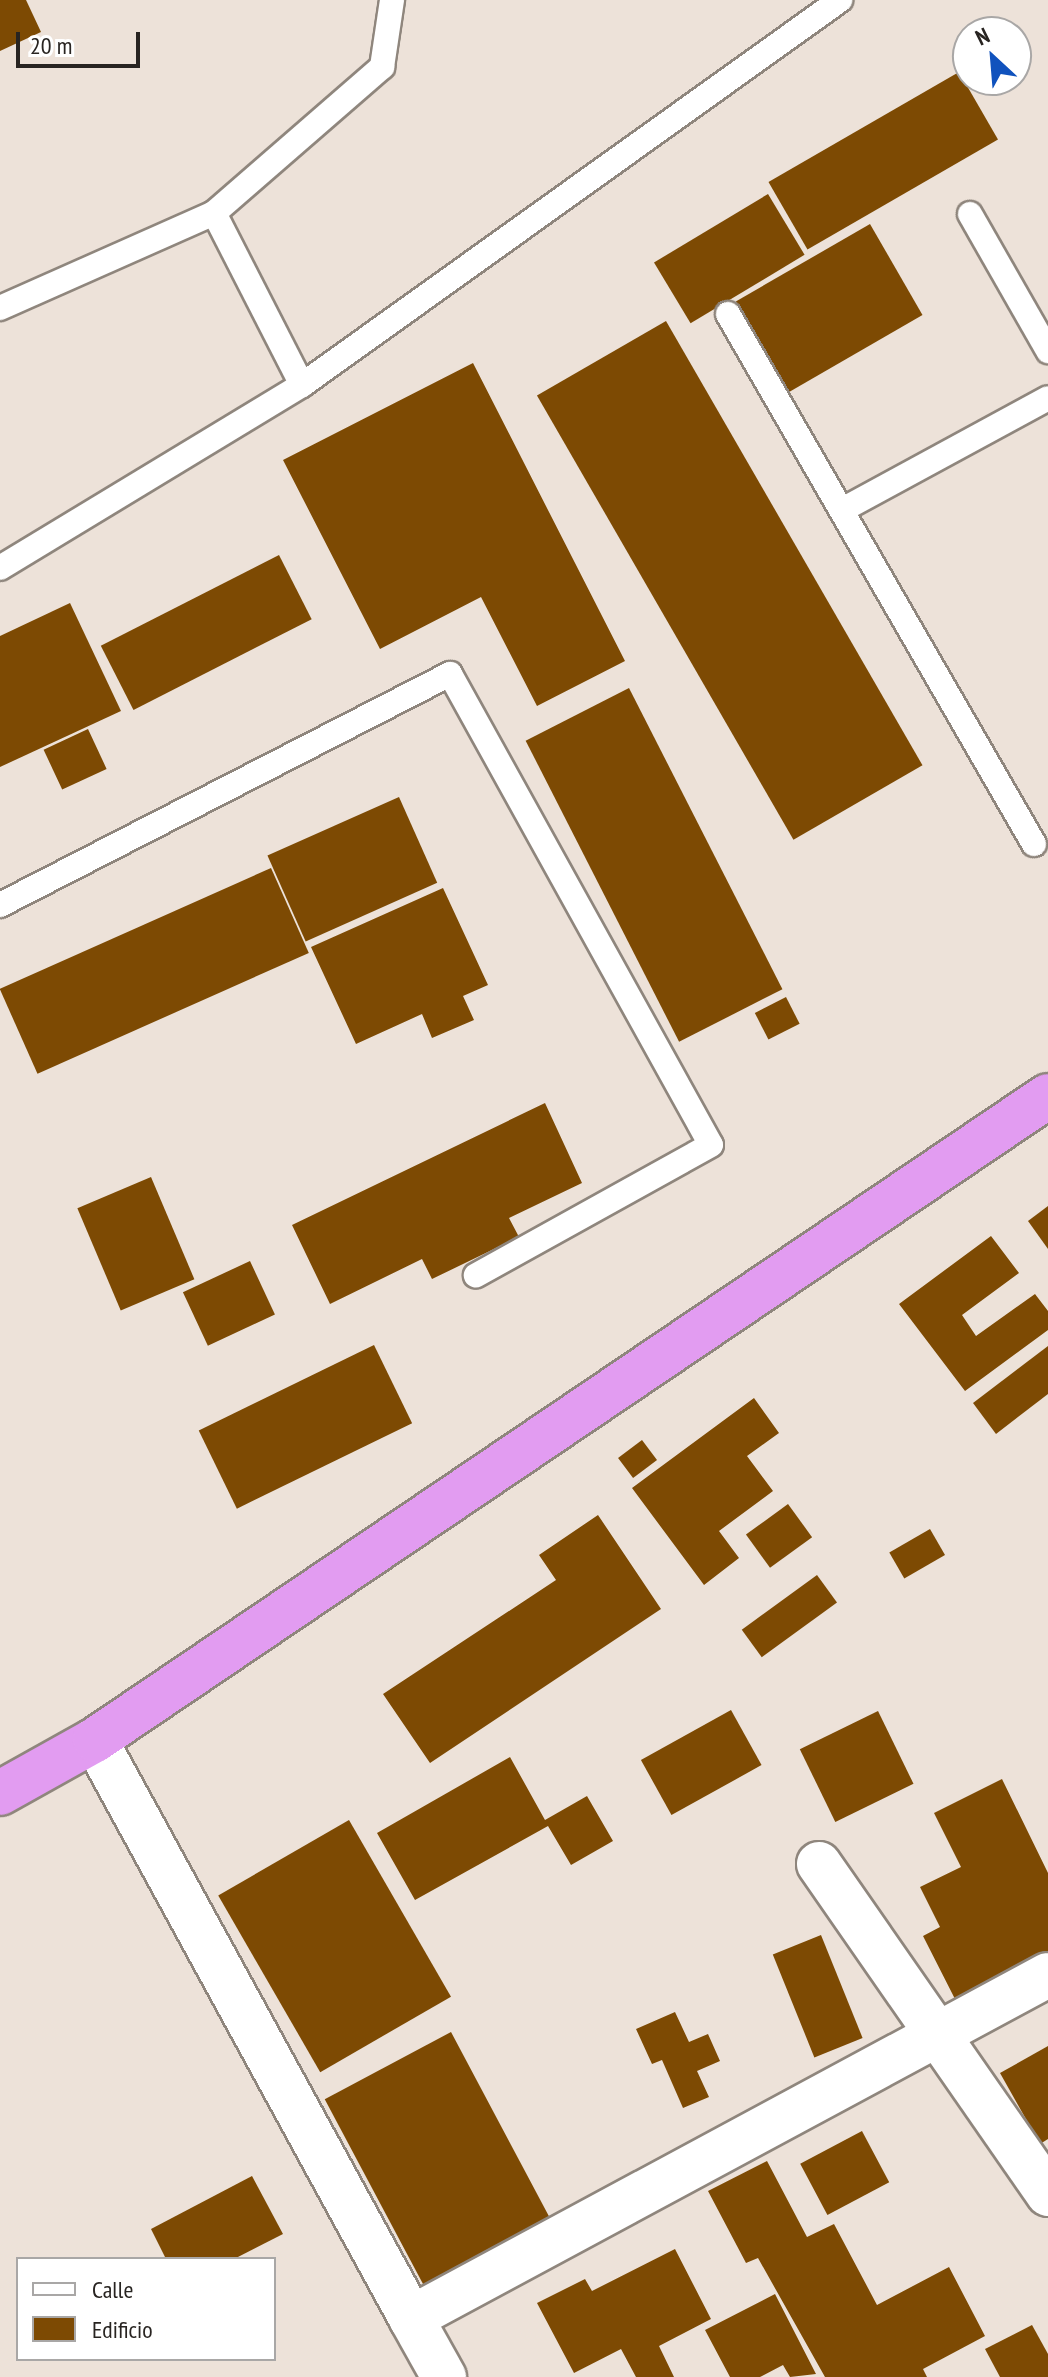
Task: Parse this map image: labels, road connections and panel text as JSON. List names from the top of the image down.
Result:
{
  "legend": ["Calle", "Edificio"],
  "scale_bar": "20 m",
  "north": "top left"
}
